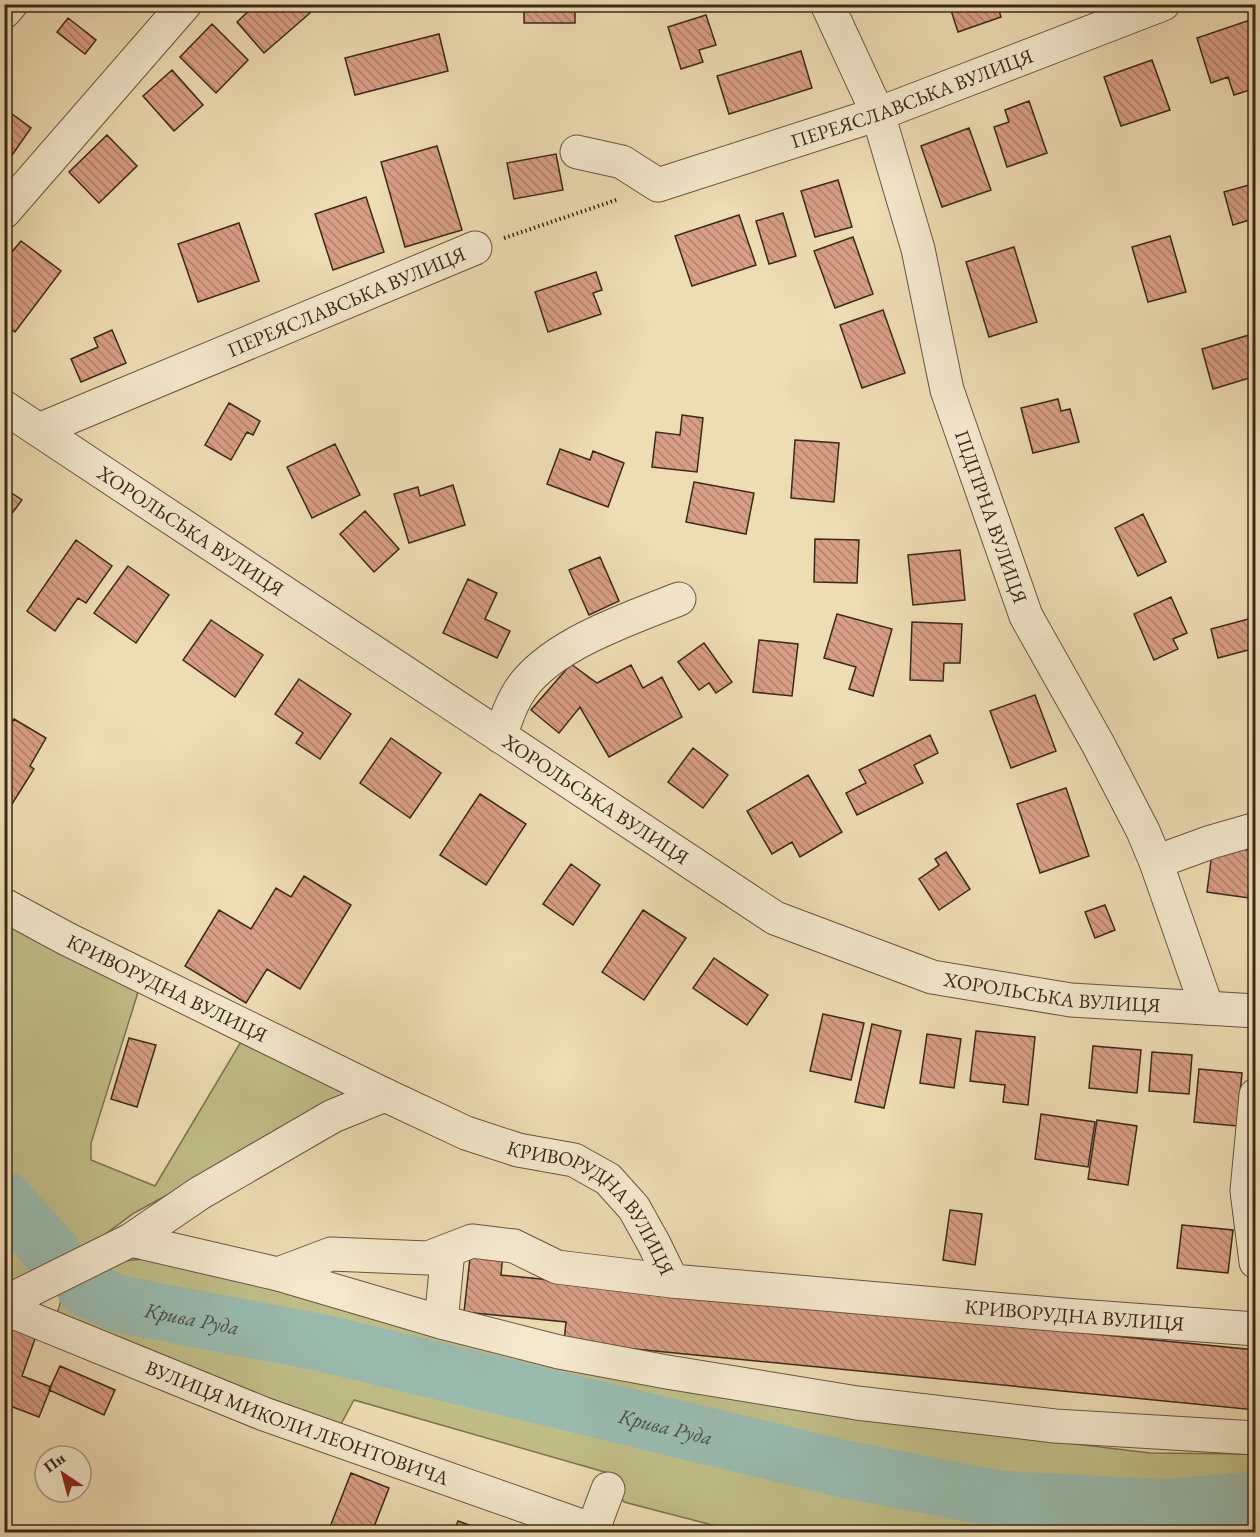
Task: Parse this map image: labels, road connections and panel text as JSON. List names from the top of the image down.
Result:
{
  "streets": {
    "street": [
      "ПЕРЕЯСЛАВСЬКА ВУЛИЦЯ",
      "ПІДГІРНА ВУЛИЦЯ",
      "ХОРОЛЬСЬКА ВУЛИЦЯ",
      "КРИВОРУДНА ВУЛИЦЯ",
      "ВУЛИЦЯ МИКОЛИ ЛЕОНТОВИЧА"
    ]
  },
  "crossings": [
    ["ПЕРЕЯСЛАВСЬКА ВУЛИЦЯ", "ПІДГІРНА ВУЛИЦЯ"],
    ["ПЕРЕЯСЛАВСЬКА ВУЛИЦЯ", "ХОРОЛЬСЬКА ВУЛИЦЯ"],
    ["ПІДГІРНА ВУЛИЦЯ", "ХОРОЛЬСЬКА ВУЛИЦЯ"]
  ],
  "water": ["Крива Руда"],
  "north": "top left"
}
